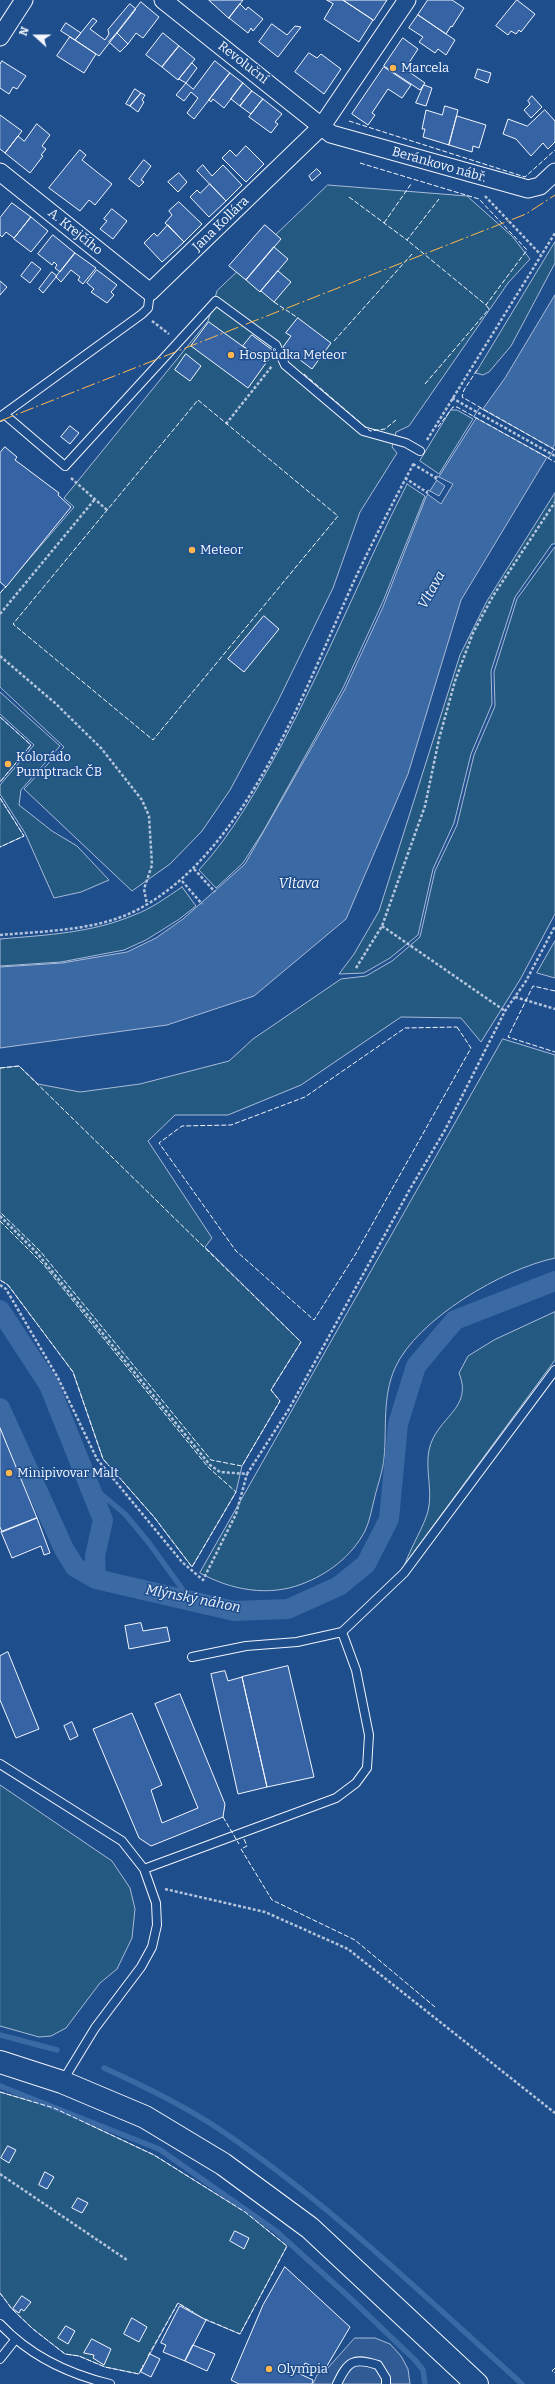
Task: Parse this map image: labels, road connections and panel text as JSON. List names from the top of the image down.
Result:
{
  "streets": {
    "street": [
      "Revoluční",
      "Beránkovo nábř.",
      "Jana Kollára",
      "A. Krejčího"
    ]
  },
  "crossings": [
    ["Revoluční", "Beránkovo nábř."],
    ["Revoluční", "Jana Kollára"],
    ["Beránkovo nábř.", "Jana Kollára"],
    ["Jana Kollára", "A. Krejčího"]
  ],
  "water": ["Vltava", "Mlýnský náhon"],
  "places": [
    "Marcela",
    "Hospůdka Meteor",
    "Meteor",
    "Kolorádo Pumptrack ČB",
    "Minipivovar Malt",
    "Olympia"
  ],
  "north": "left"
}
